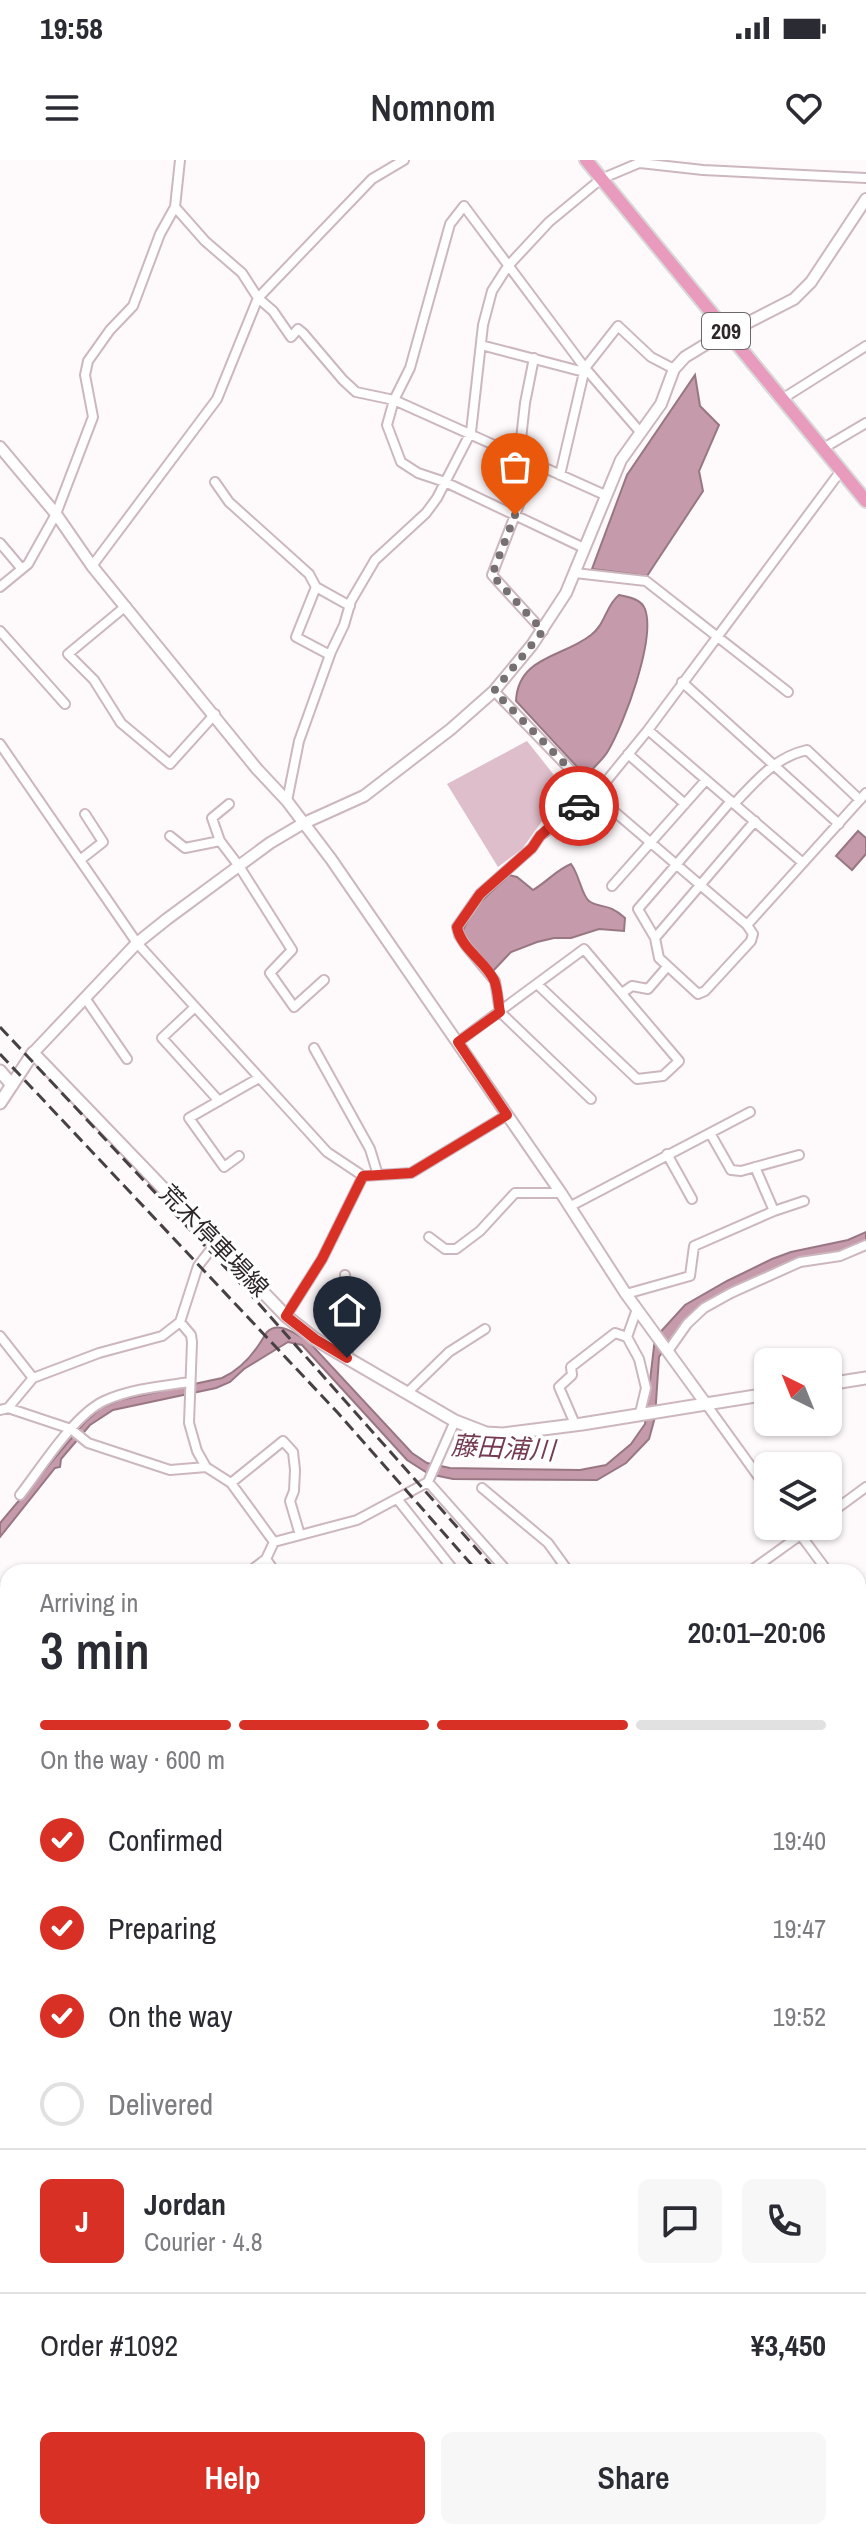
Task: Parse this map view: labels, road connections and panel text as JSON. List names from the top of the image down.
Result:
{
  "streets": {
    "highway": ["209"],
    "main road": ["荒木停車場線"]
  },
  "water": ["藤田浦川"],
  "north": "top left",
  "page": {
    "status": "19:58",
    "header": "Nomnom",
    "heading": ["3 min", "Arriving in", "20:01–20:06"],
    "panel": [
      "Jordan",
      "Courier · 4.8",
      "Order #1092",
      "¥3,450"
    ],
    "bar": "On the way · 600 m",
    "list": [
      ["Confirmed", "19:40"],
      ["Preparing", "19:47"],
      ["On the way", "19:52"],
      "Delivered"
    ],
    "round": "J",
    "buttons": ["Help", "Share"]
  }
}
